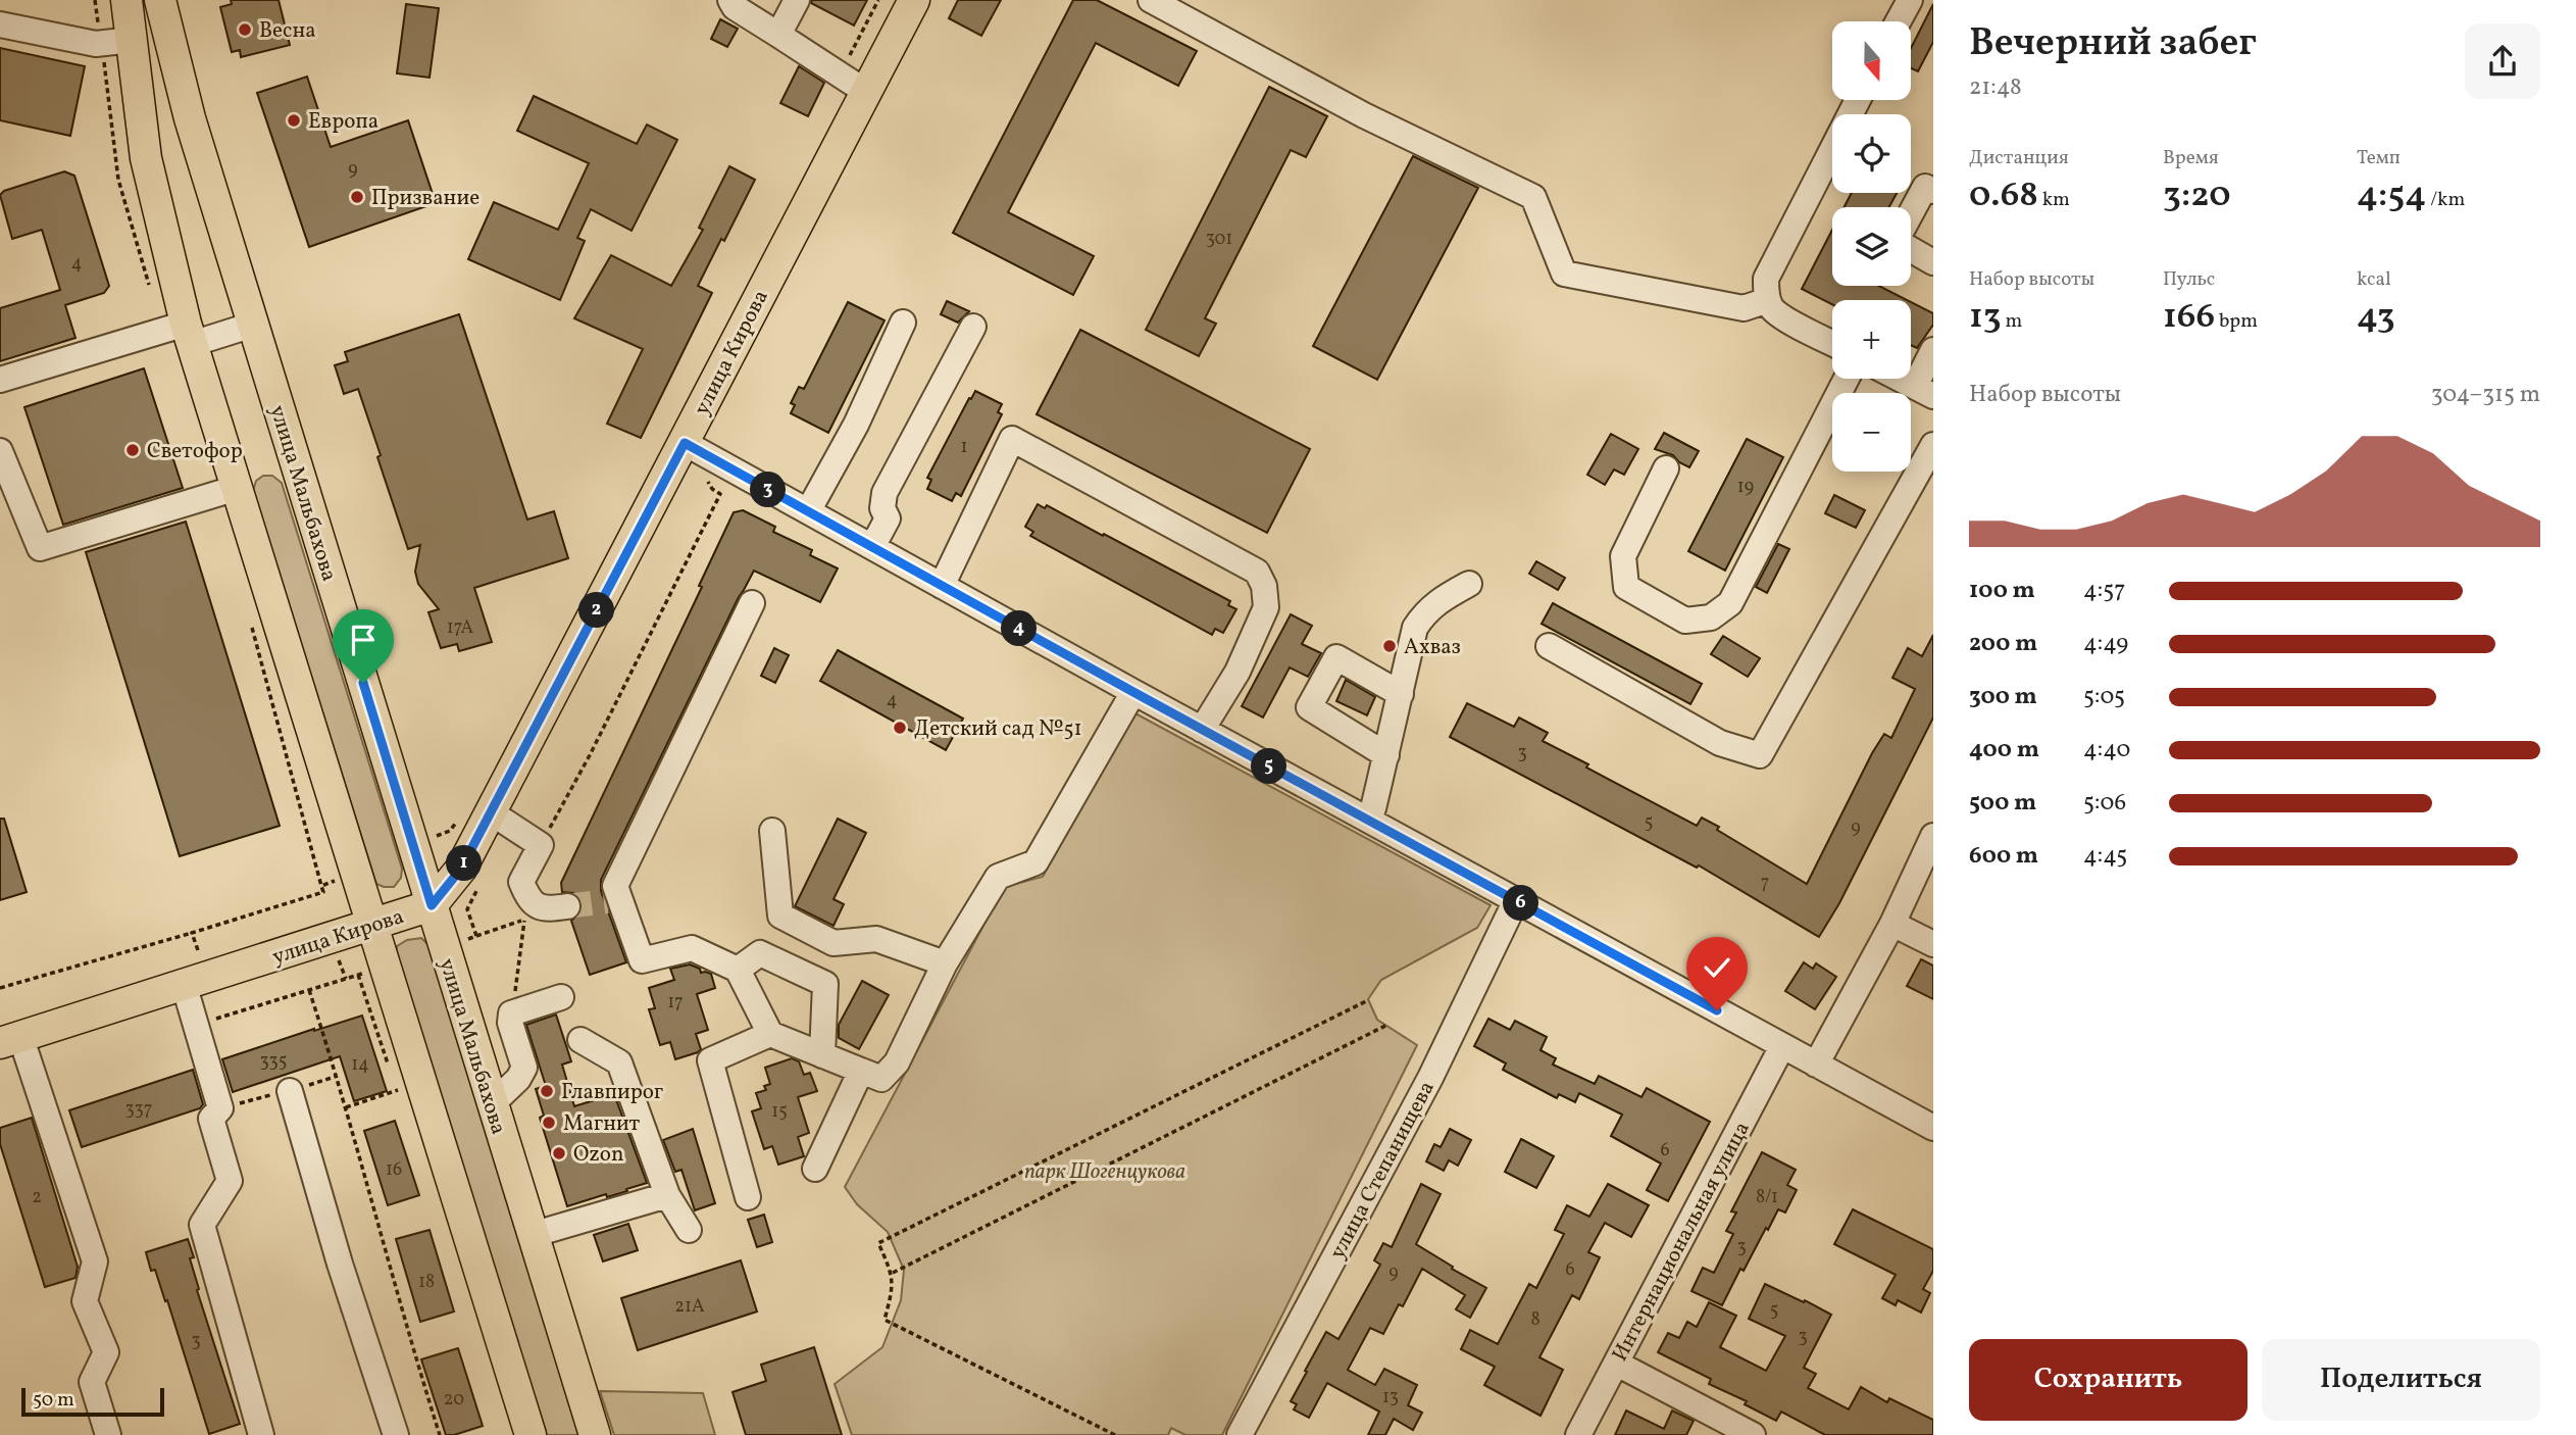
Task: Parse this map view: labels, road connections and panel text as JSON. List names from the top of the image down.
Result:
{
  "streets": {
    "main road": ["улица Кирова", "улица Мальбахова"],
    "street": ["улица Степанищева", "Интернациональная улица"]
  },
  "crossings": [
    ["улица Кирова", "улица Мальбахова"]
  ],
  "parks": ["парк Шогенцукова"],
  "places": [
    "Весна",
    "Европа",
    "Призвание",
    "Светофор",
    "Ахваз",
    "Детский сад №51",
    "Главпирог",
    "Магнит",
    "Ozon"
  ],
  "house_numbers": [
    "9",
    "301",
    "4",
    "1",
    "19",
    "17А",
    "4",
    "3",
    "5",
    "9",
    "7",
    "17",
    "335",
    "14",
    "337",
    "15",
    "6",
    "16",
    "2",
    "8/1",
    "3",
    "6",
    "9",
    "18",
    "21А",
    "5",
    "8",
    "3",
    "3",
    "13",
    "20"
  ],
  "scale_bar": "50 m",
  "north": "bottom",
  "page": {
    "heading": ["Вечерний забег", "21:48"],
    "map_buttons": ["+", "−"],
    "stats": [
      ["Дистанция", "0.68 km"],
      ["Время", "3:20"],
      ["Темп", "4:54 /km"],
      ["Набор высоты", "13 m"],
      ["Пульс", "166 bpm"],
      ["kcal", "43"]
    ],
    "chart": ["Набор высоты", "304–315 m"],
    "pins": [
      "3",
      "2",
      "4",
      "5",
      "1",
      "6"
    ],
    "list": [
      {
        "name": "100 m",
        "note": "4:57"
      },
      {
        "name": "200 m",
        "note": "4:49"
      },
      {
        "name": "300 m",
        "note": "5:05"
      },
      {
        "name": "400 m",
        "note": "4:40"
      },
      {
        "name": "500 m",
        "note": "5:06"
      },
      {
        "name": "600 m",
        "note": "4:45"
      }
    ],
    "buttons": ["Сохранить", "Поделиться"],
    "scale": "50 m"
  }
}
